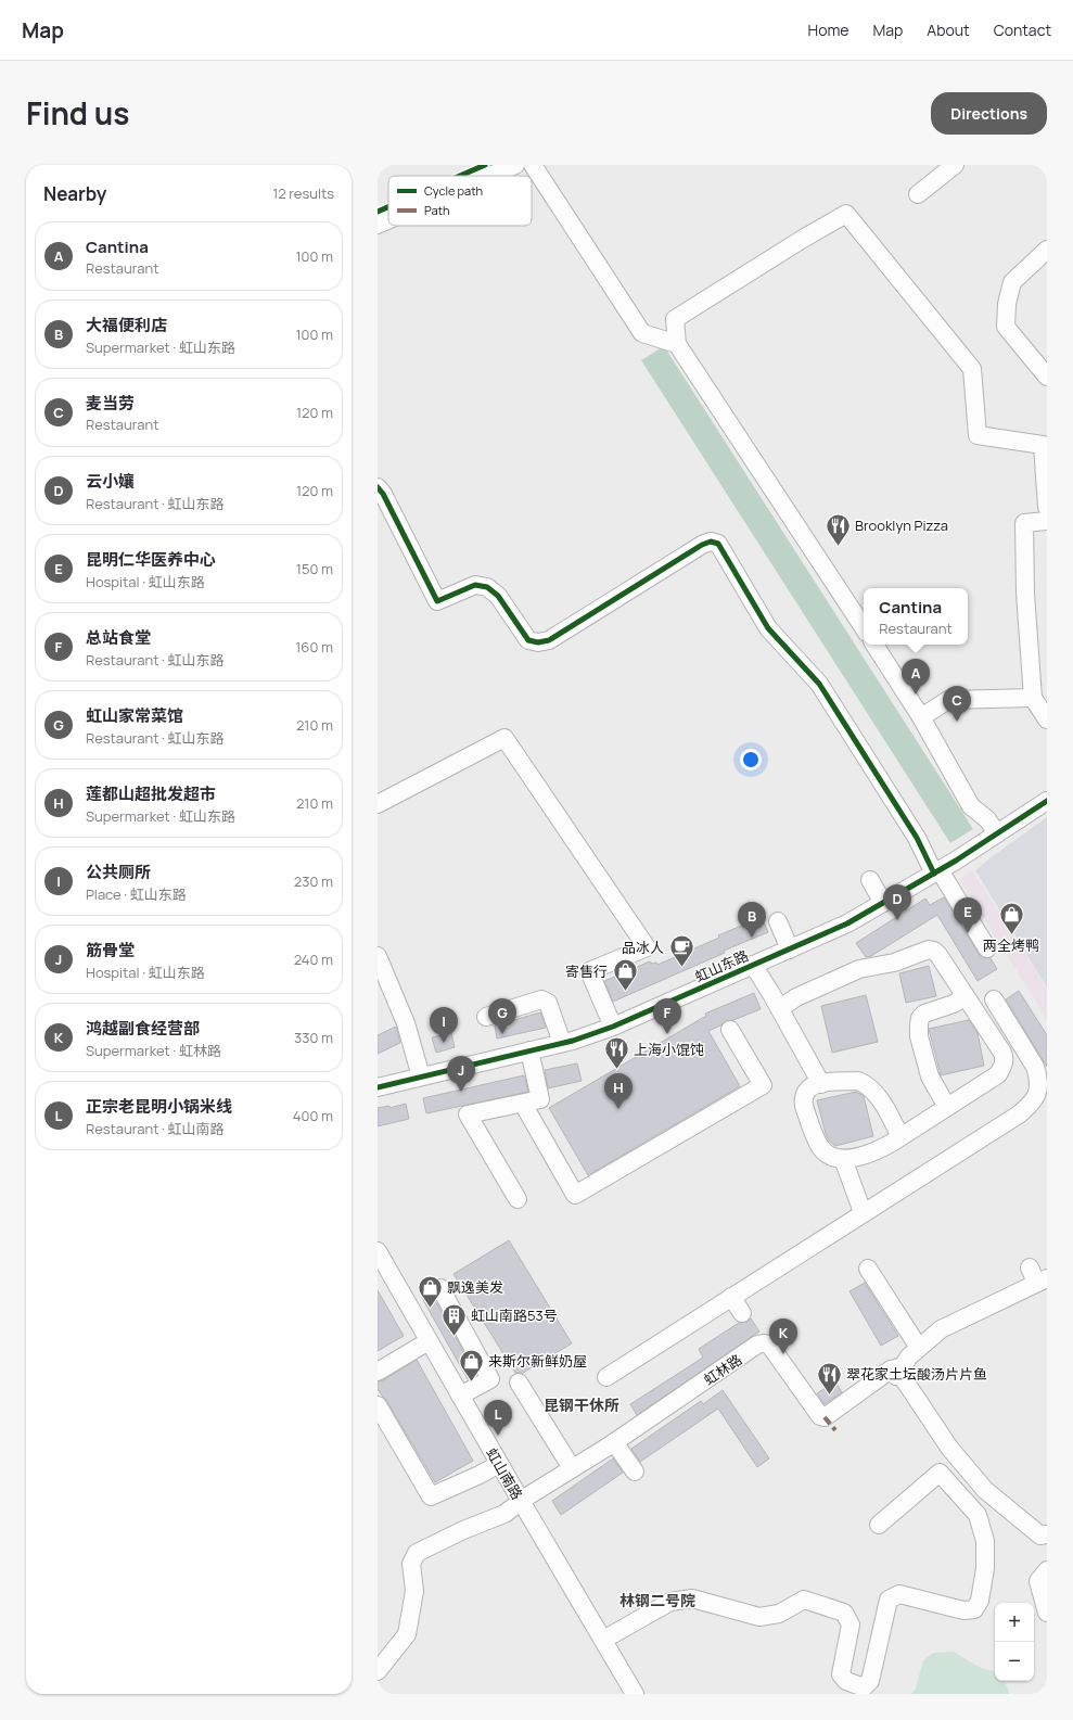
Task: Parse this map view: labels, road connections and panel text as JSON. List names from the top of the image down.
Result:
{
  "streets": {
    "street": ["虹山东路", "虹林路", "虹山南路"]
  },
  "crossings": [
    ["虹林路", "虹山南路"]
  ],
  "districts": ["昆钢干休所", "林钢二号院"],
  "places": {
    "restaurant": ["Brooklyn Pizza", "上海小馄饨", "翠花家土坛酸汤片片鱼"],
    "shop": [
      "两全烤鸭",
      "寄售行",
      "飘逸美发",
      "来斯尔新鲜奶屋"
    ],
    "cafe": ["品冰人"],
    "building": ["虹山南路53号"]
  },
  "legend": ["Cycle path", "Path"],
  "page": {
    "header": "Map",
    "nav": [
      "Home",
      "Map",
      "About",
      "Contact"
    ],
    "title": "Find us",
    "buttons": "Directions",
    "heading": ["Nearby", "12 results"],
    "list": [
      {
        "mark": "A",
        "name": "Cantina",
        "note": "Restaurant",
        "value": "100 m"
      },
      {
        "mark": "B",
        "name": "大福便利店",
        "note": "Supermarket · 虹山东路",
        "value": "100 m"
      },
      {
        "mark": "C",
        "name": "麦当劳",
        "note": "Restaurant",
        "value": "120 m"
      },
      {
        "mark": "D",
        "name": "云小孃",
        "note": "Restaurant · 虹山东路",
        "value": "120 m"
      },
      {
        "mark": "E",
        "name": "昆明仁华医养中心",
        "note": "Hospital · 虹山东路",
        "value": "150 m"
      },
      {
        "mark": "F",
        "name": "总站食堂",
        "note": "Restaurant · 虹山东路",
        "value": "160 m"
      },
      {
        "mark": "G",
        "name": "虹山家常菜馆",
        "note": "Restaurant · 虹山东路",
        "value": "210 m"
      },
      {
        "mark": "H",
        "name": "莲都山超批发超市",
        "note": "Supermarket · 虹山东路",
        "value": "210 m"
      },
      {
        "mark": "I",
        "name": "公共厕所",
        "note": "Place · 虹山东路",
        "value": "230 m"
      },
      {
        "mark": "J",
        "name": "筋骨堂",
        "note": "Hospital · 虹山东路",
        "value": "240 m"
      },
      {
        "mark": "K",
        "name": "鸿越副食经营部",
        "note": "Supermarket · 虹林路",
        "value": "330 m"
      },
      {
        "mark": "L",
        "name": "正宗老昆明小锅米线",
        "note": "Restaurant · 虹山南路",
        "value": "400 m"
      }
    ],
    "popup": ["Cantina", "Restaurant"],
    "pins": [
      "A",
      "C",
      "D",
      "E",
      "B",
      "F",
      "G",
      "I",
      "J",
      "H",
      "K",
      "L"
    ],
    "map_buttons": ["+", "−"]
  }
}
